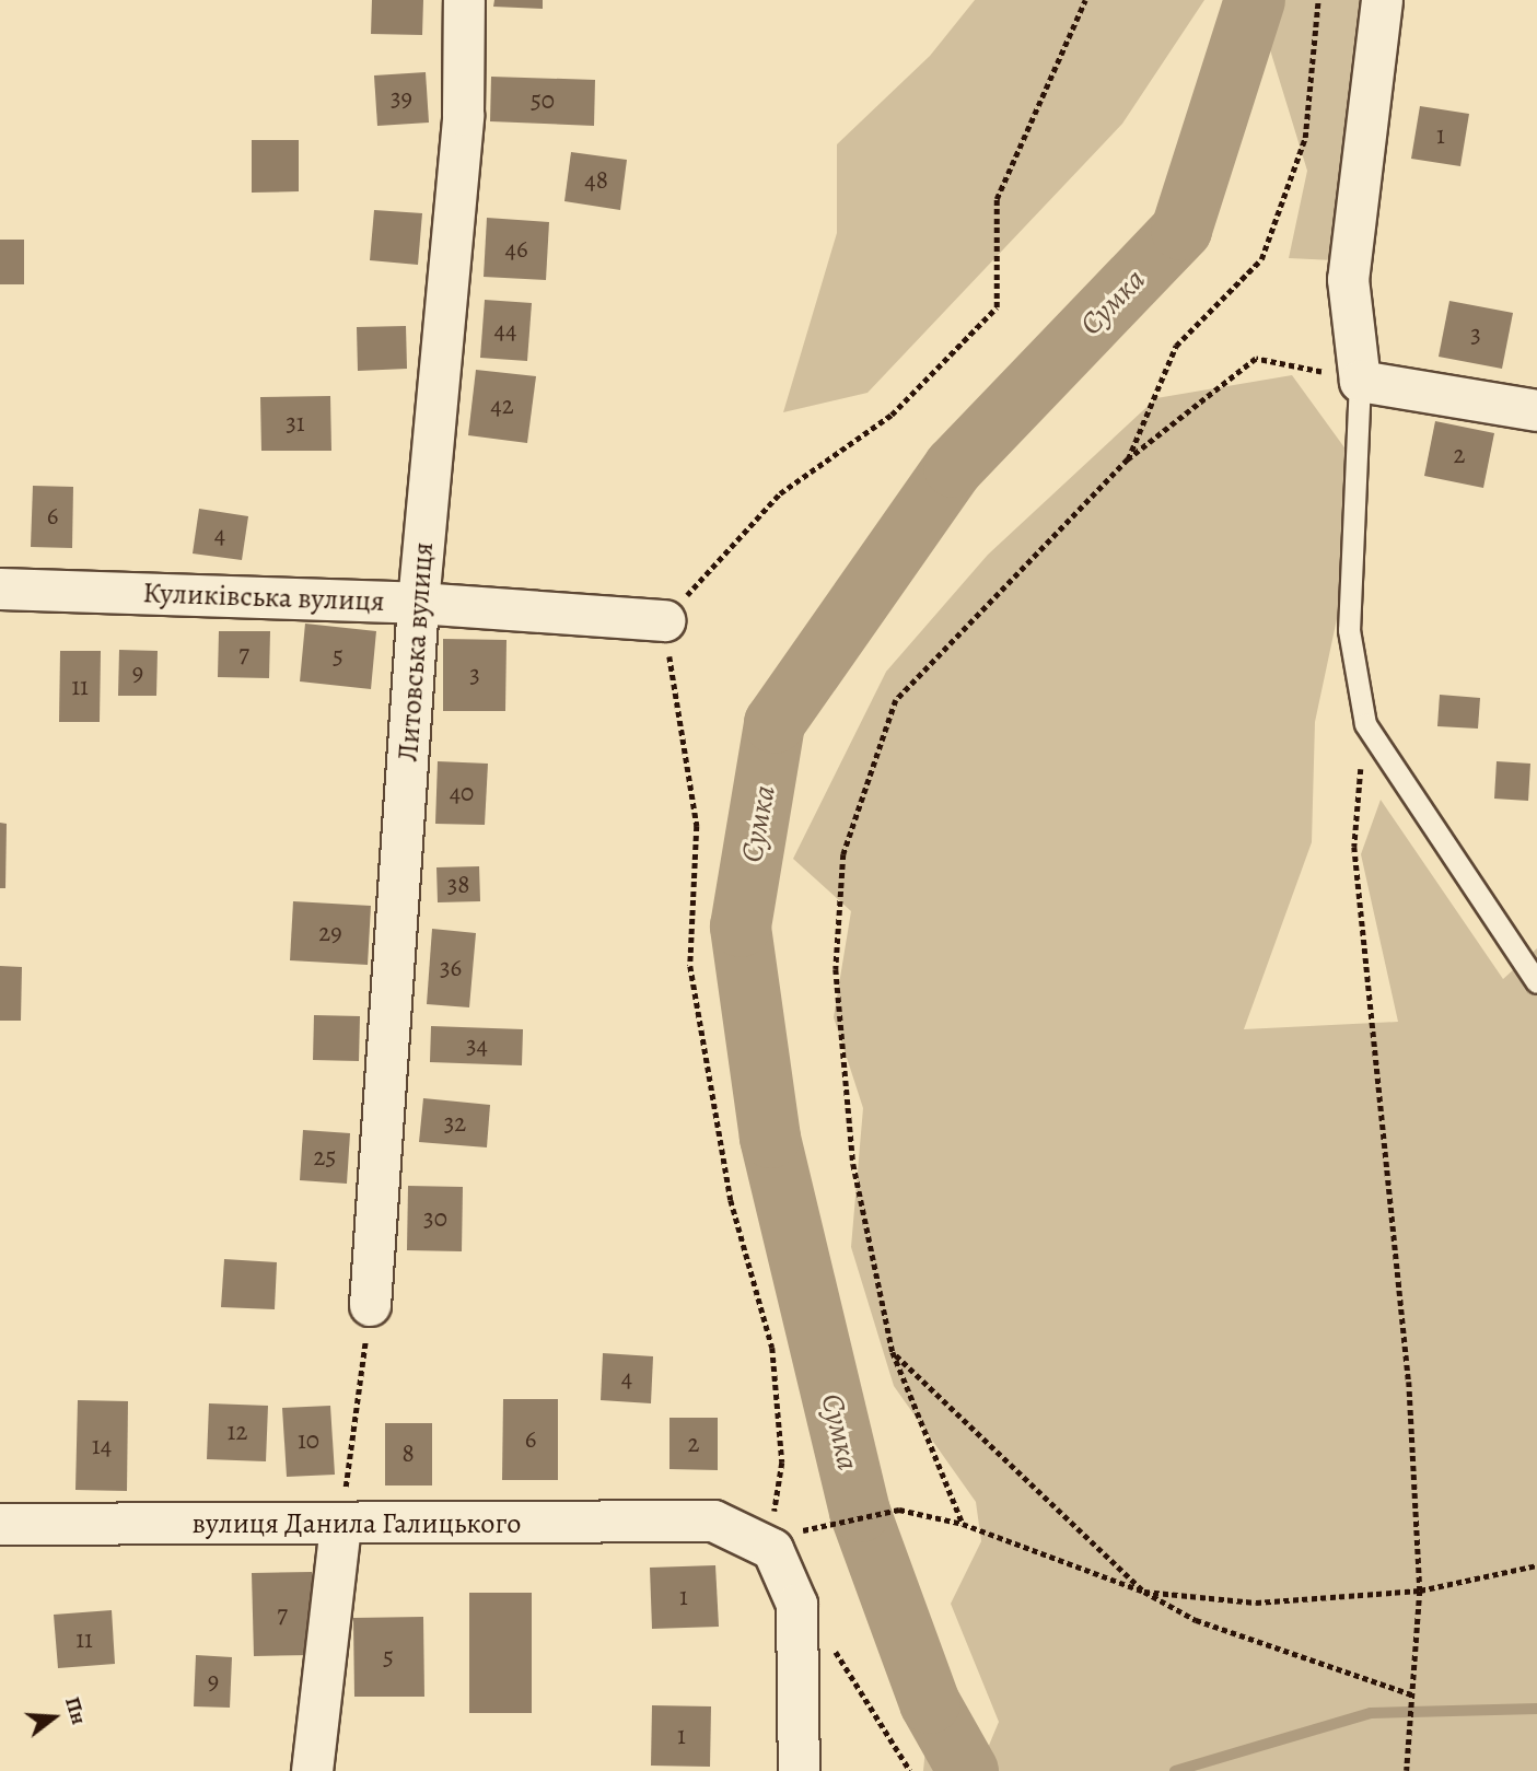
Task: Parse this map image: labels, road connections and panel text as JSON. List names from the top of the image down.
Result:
{
  "streets": {
    "street": ["Куликівська вулиця", "Литовська вулиця", "вулиця Данила Галицького"]
  },
  "crossings": [
    ["Куликівська вулиця", "Литовська вулиця"]
  ],
  "water": ["Сумка"],
  "house_numbers": [
    "39",
    "50",
    "1",
    "48",
    "46",
    "44",
    "3",
    "42",
    "31",
    "2",
    "6",
    "4",
    "7",
    "5",
    "9",
    "3",
    "11",
    "40",
    "38",
    "29",
    "36",
    "34",
    "32",
    "25",
    "30",
    "4",
    "12",
    "6",
    "10",
    "2",
    "14",
    "8",
    "1",
    "7",
    "11",
    "5",
    "9",
    "1"
  ],
  "north": "right"
}
